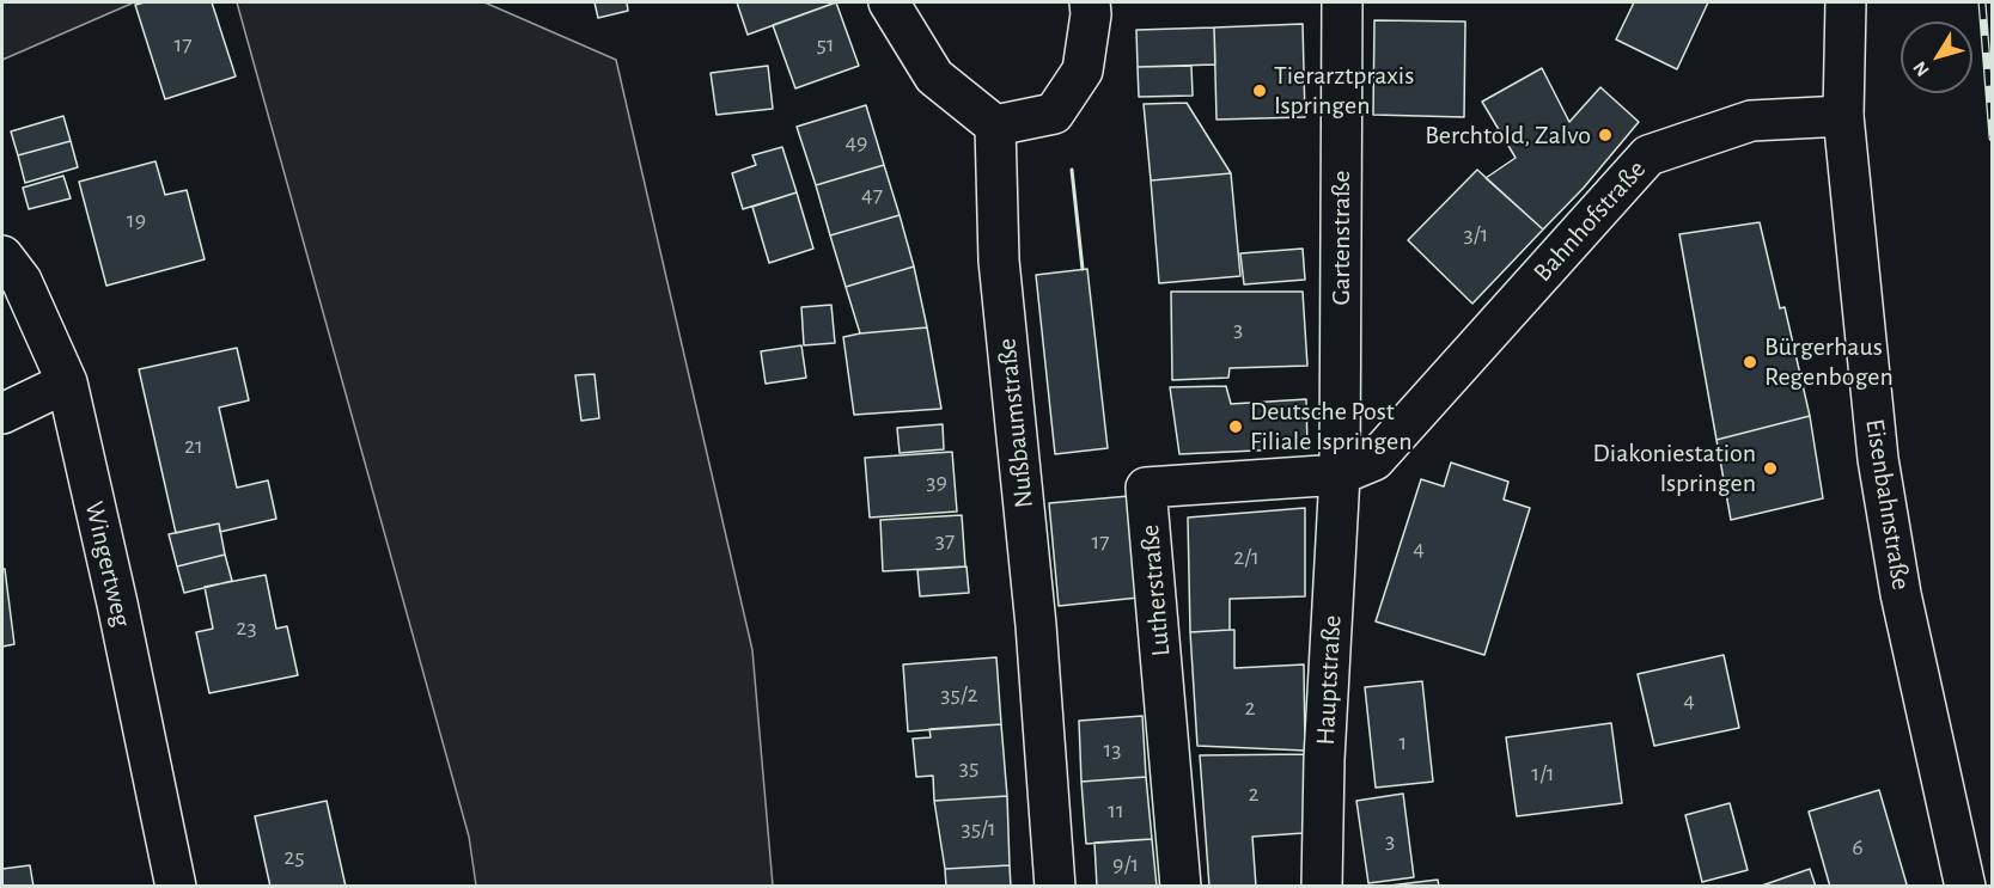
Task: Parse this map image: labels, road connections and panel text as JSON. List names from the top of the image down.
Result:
{
  "streets": {
    "street": [
      "Bahnhofstraße",
      "Gartenstraße",
      "Nußbaumstraße",
      "Eisenbahnstraße",
      "Wingertweg",
      "Lutherstraße",
      "Hauptstraße"
    ]
  },
  "crossings": [
    ["Bahnhofstraße", "Gartenstraße"],
    ["Bahnhofstraße", "Eisenbahnstraße"],
    ["Bahnhofstraße", "Lutherstraße"],
    ["Bahnhofstraße", "Hauptstraße"],
    ["Gartenstraße", "Lutherstraße"],
    ["Gartenstraße", "Hauptstraße"],
    ["Lutherstraße", "Hauptstraße"]
  ],
  "places": [
    "Tierarztpraxis Ispringen",
    "Berchtold, Zalvo",
    "Bürgerhaus Regenbogen",
    "Deutsche Post Filiale Ispringen",
    "Diakoniestation Ispringen"
  ],
  "house_numbers": [
    "17",
    "51",
    "49",
    "47",
    "19",
    "3/1",
    "3",
    "21",
    "39",
    "37",
    "17",
    "4",
    "2/1",
    "23",
    "35/2",
    "4",
    "2",
    "1",
    "13",
    "35",
    "1/1",
    "2",
    "11",
    "35/1",
    "3",
    "6",
    "25",
    "9/1"
  ],
  "north": "bottom left"
}
